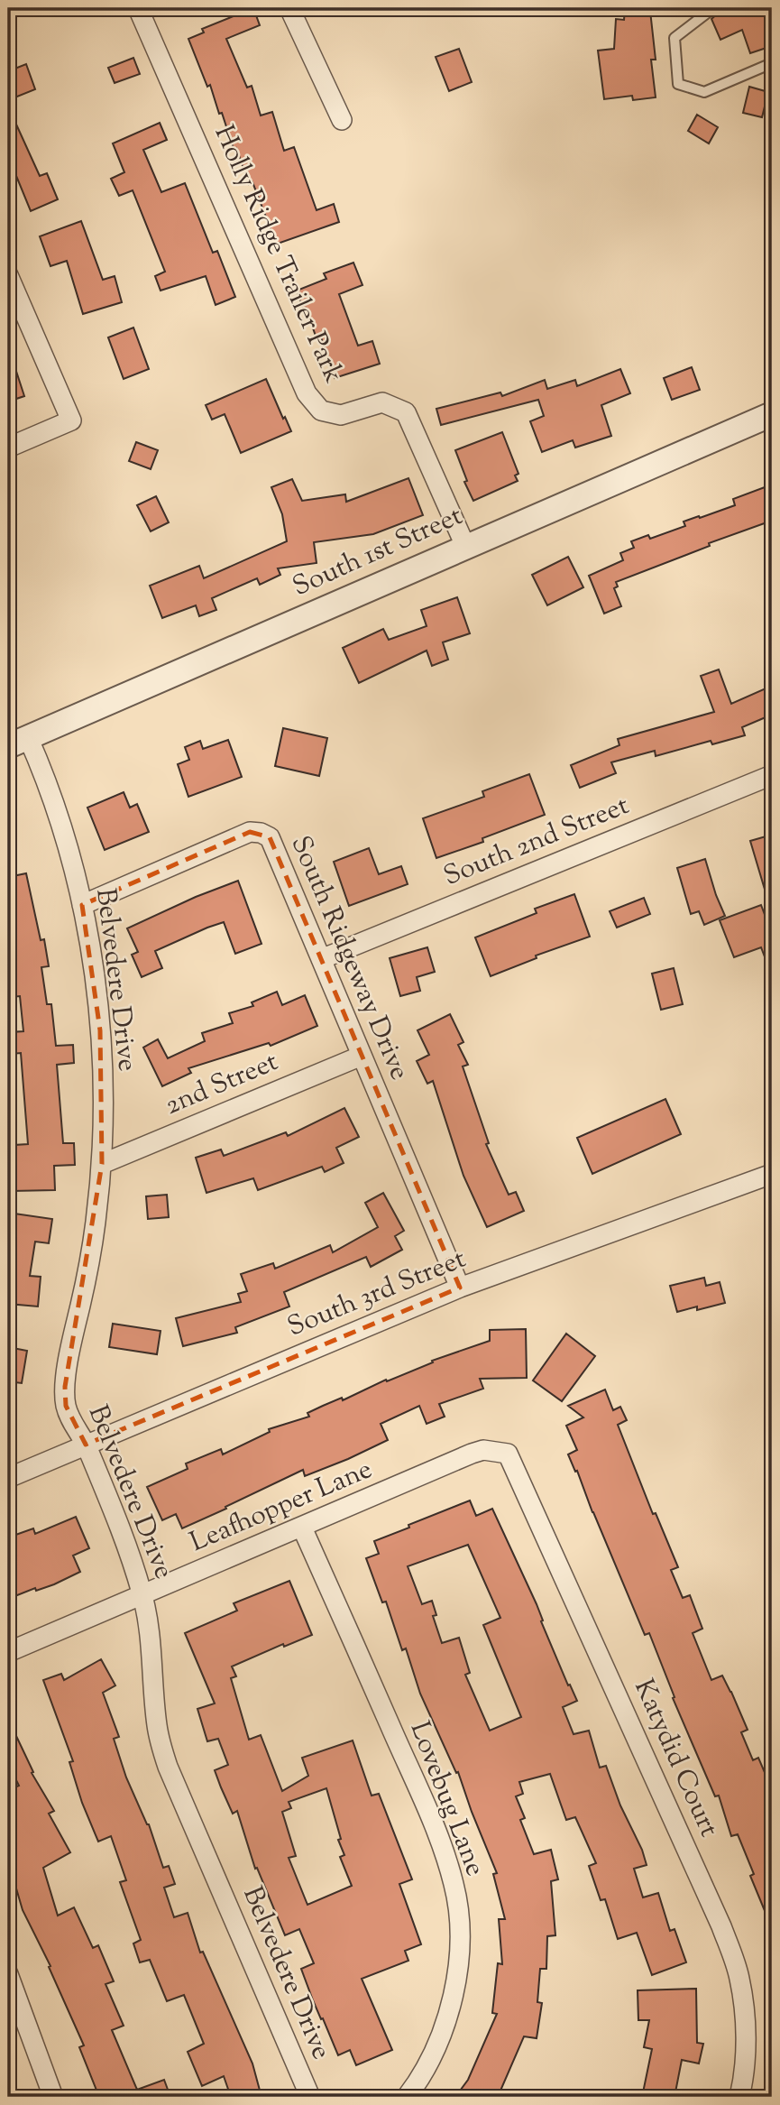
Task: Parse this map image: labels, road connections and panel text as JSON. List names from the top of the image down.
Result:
{
  "streets": {
    "street": [
      "Holly Ridge Trailer Park",
      "South 1st Street",
      "South 2nd Street",
      "South Ridgeway Drive",
      "Belvedere Drive",
      "2nd Street",
      "South 3rd Street",
      "Leafhopper Lane",
      "Katydid Court",
      "Lovebug Lane"
    ]
  },
  "crossings": [
    ["Holly Ridge Trailer Park", "South 1st Street"],
    ["South 1st Street", "Belvedere Drive"],
    ["South 2nd Street", "South Ridgeway Drive"],
    ["South Ridgeway Drive", "Belvedere Drive"],
    ["South Ridgeway Drive", "2nd Street"],
    ["South Ridgeway Drive", "South 3rd Street"],
    ["Belvedere Drive", "2nd Street"],
    ["Belvedere Drive", "South 3rd Street"],
    ["Belvedere Drive", "Leafhopper Lane"],
    ["Leafhopper Lane", "Katydid Court"],
    ["Leafhopper Lane", "Lovebug Lane"]
  ]
}
